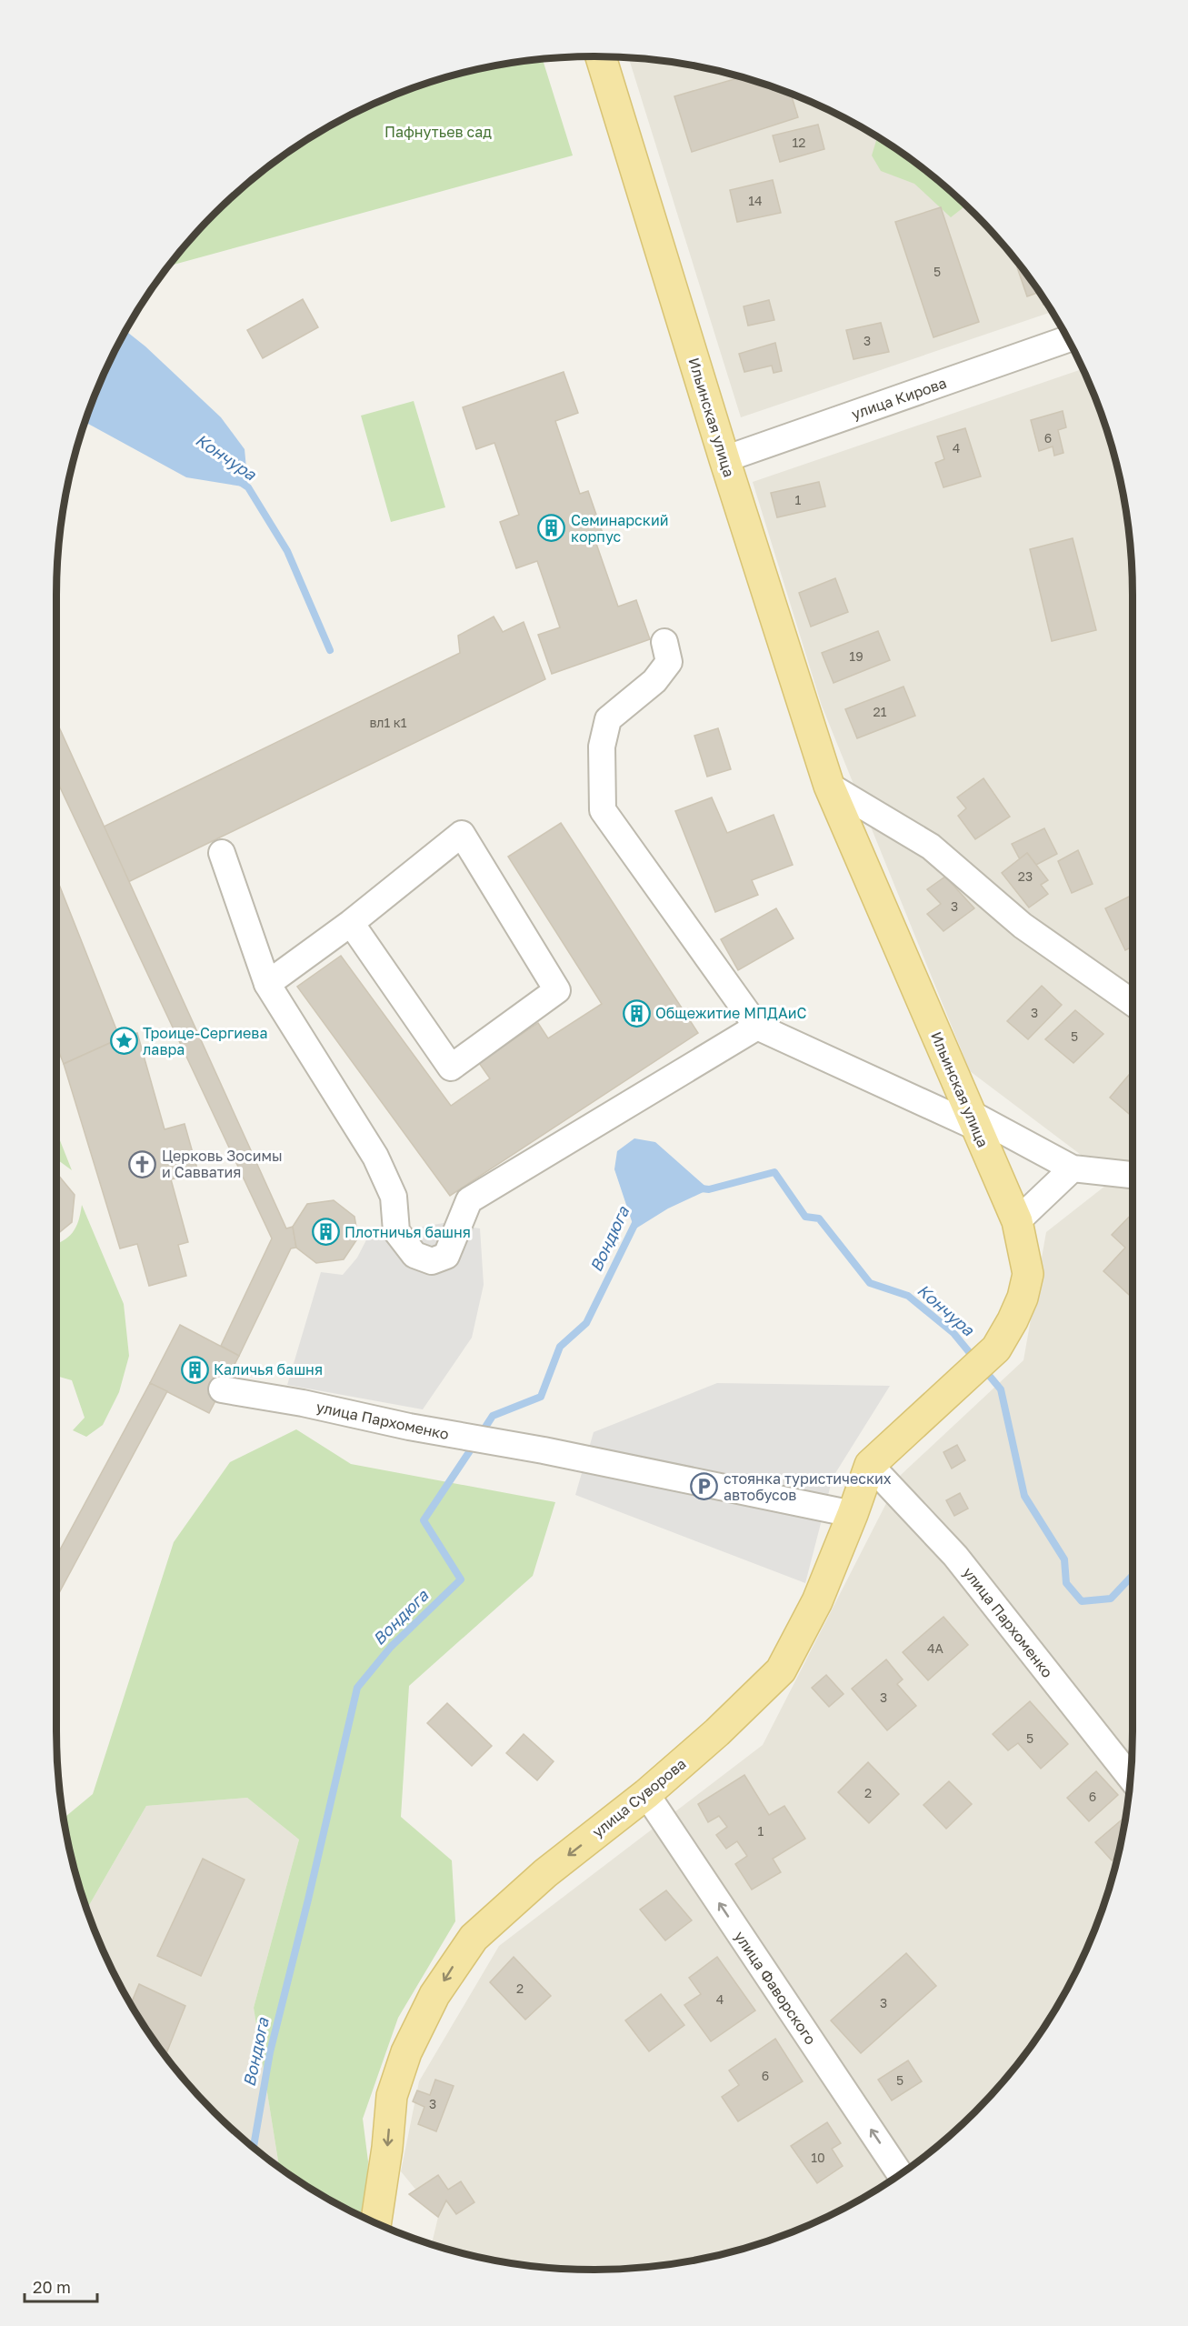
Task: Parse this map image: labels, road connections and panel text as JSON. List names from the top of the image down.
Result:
{
  "streets": {
    "main road": ["Ильинская улица", "улица Суворова"],
    "street": ["улица Кирова", "улица Пархоменко", "улица Фаворского"]
  },
  "crossings": [
    ["улица Кирова", "Ильинская улица"],
    ["Ильинская улица", "улица Суворова"],
    ["улица Пархоменко", "улица Суворова"],
    ["улица Суворова", "улица Фаворского"]
  ],
  "one_way": ["улица Суворова", "улица Фаворского"],
  "water": ["Кончура", "Вондюга"],
  "parks": ["Пафнутьев сад"],
  "places": {
    "building": [
      "Семинарский корпус",
      "Общежитие МПДАиС",
      "Плотничья башня",
      "Каличья башня"
    ],
    "place": ["Троице-Сергиева лавра"],
    "church": ["Церковь Зосимы и Савватия"],
    "parking": ["стоянка туристических автобусов"]
  },
  "house_numbers": [
    "12",
    "14",
    "5",
    "3",
    "6",
    "4",
    "1",
    "19",
    "21",
    "вл1 к1",
    "23",
    "3",
    "3",
    "5",
    "4А",
    "3",
    "5",
    "2",
    "6",
    "1",
    "2",
    "4",
    "3",
    "6",
    "5",
    "3",
    "10"
  ],
  "scale_bar": "20 m"
}
